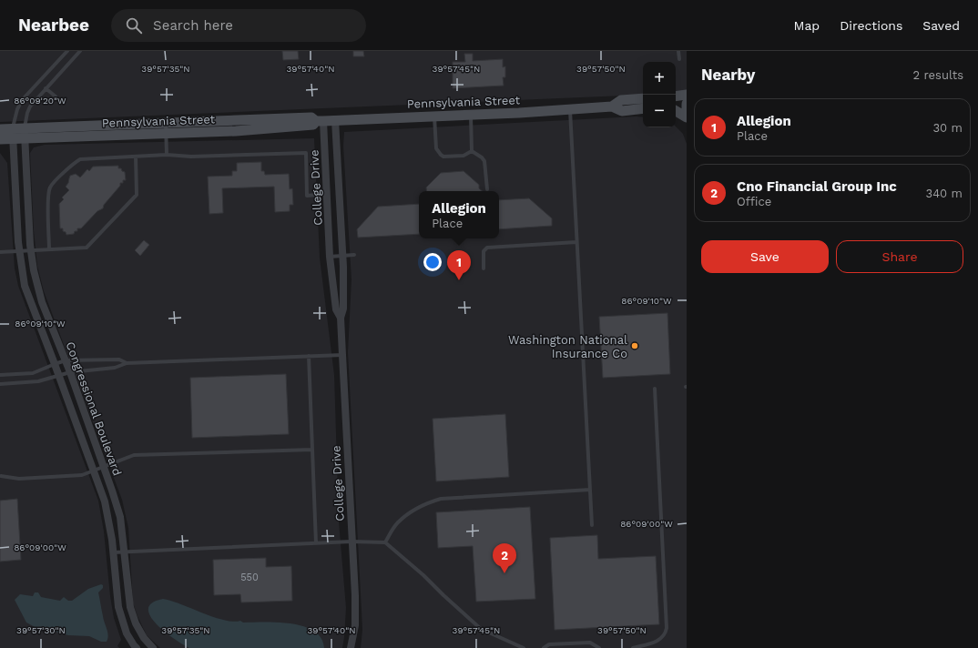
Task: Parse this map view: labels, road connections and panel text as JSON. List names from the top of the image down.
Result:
{
  "streets": {
    "main road": ["Pennsylvania Street"],
    "street": ["College Drive", "Congressional Boulevard"]
  },
  "crossings": [
    ["Pennsylvania Street", "College Drive"],
    ["Pennsylvania Street", "Congressional Boulevard"]
  ],
  "places": ["Washington National Insurance Co"],
  "house_numbers": ["550"],
  "page": {
    "header": "Nearbee",
    "search": "Search here",
    "nav": ["Map", "Directions", "Saved"],
    "heading": ["Nearby", "2 results"],
    "map_buttons": ["+", "−"],
    "list": [
      {
        "mark": "1",
        "name": "Allegion",
        "note": "Place",
        "value": "30 m"
      },
      {
        "mark": "2",
        "name": "Cno Financial Group Inc",
        "note": "Office",
        "value": "340 m"
      }
    ],
    "popup": ["Allegion", "Place"],
    "buttons": ["Save", "Share"],
    "pins": ["1", "2"]
  },
  "coordinates": [
    "39°57'35\"N",
    "39°57'40\"N",
    "39°57'45\"N",
    "39°57'50\"N",
    "86°09'20\"W",
    "86°09'10\"W",
    "86°09'00\"W",
    "39°57'30\"N"
  ]
}
